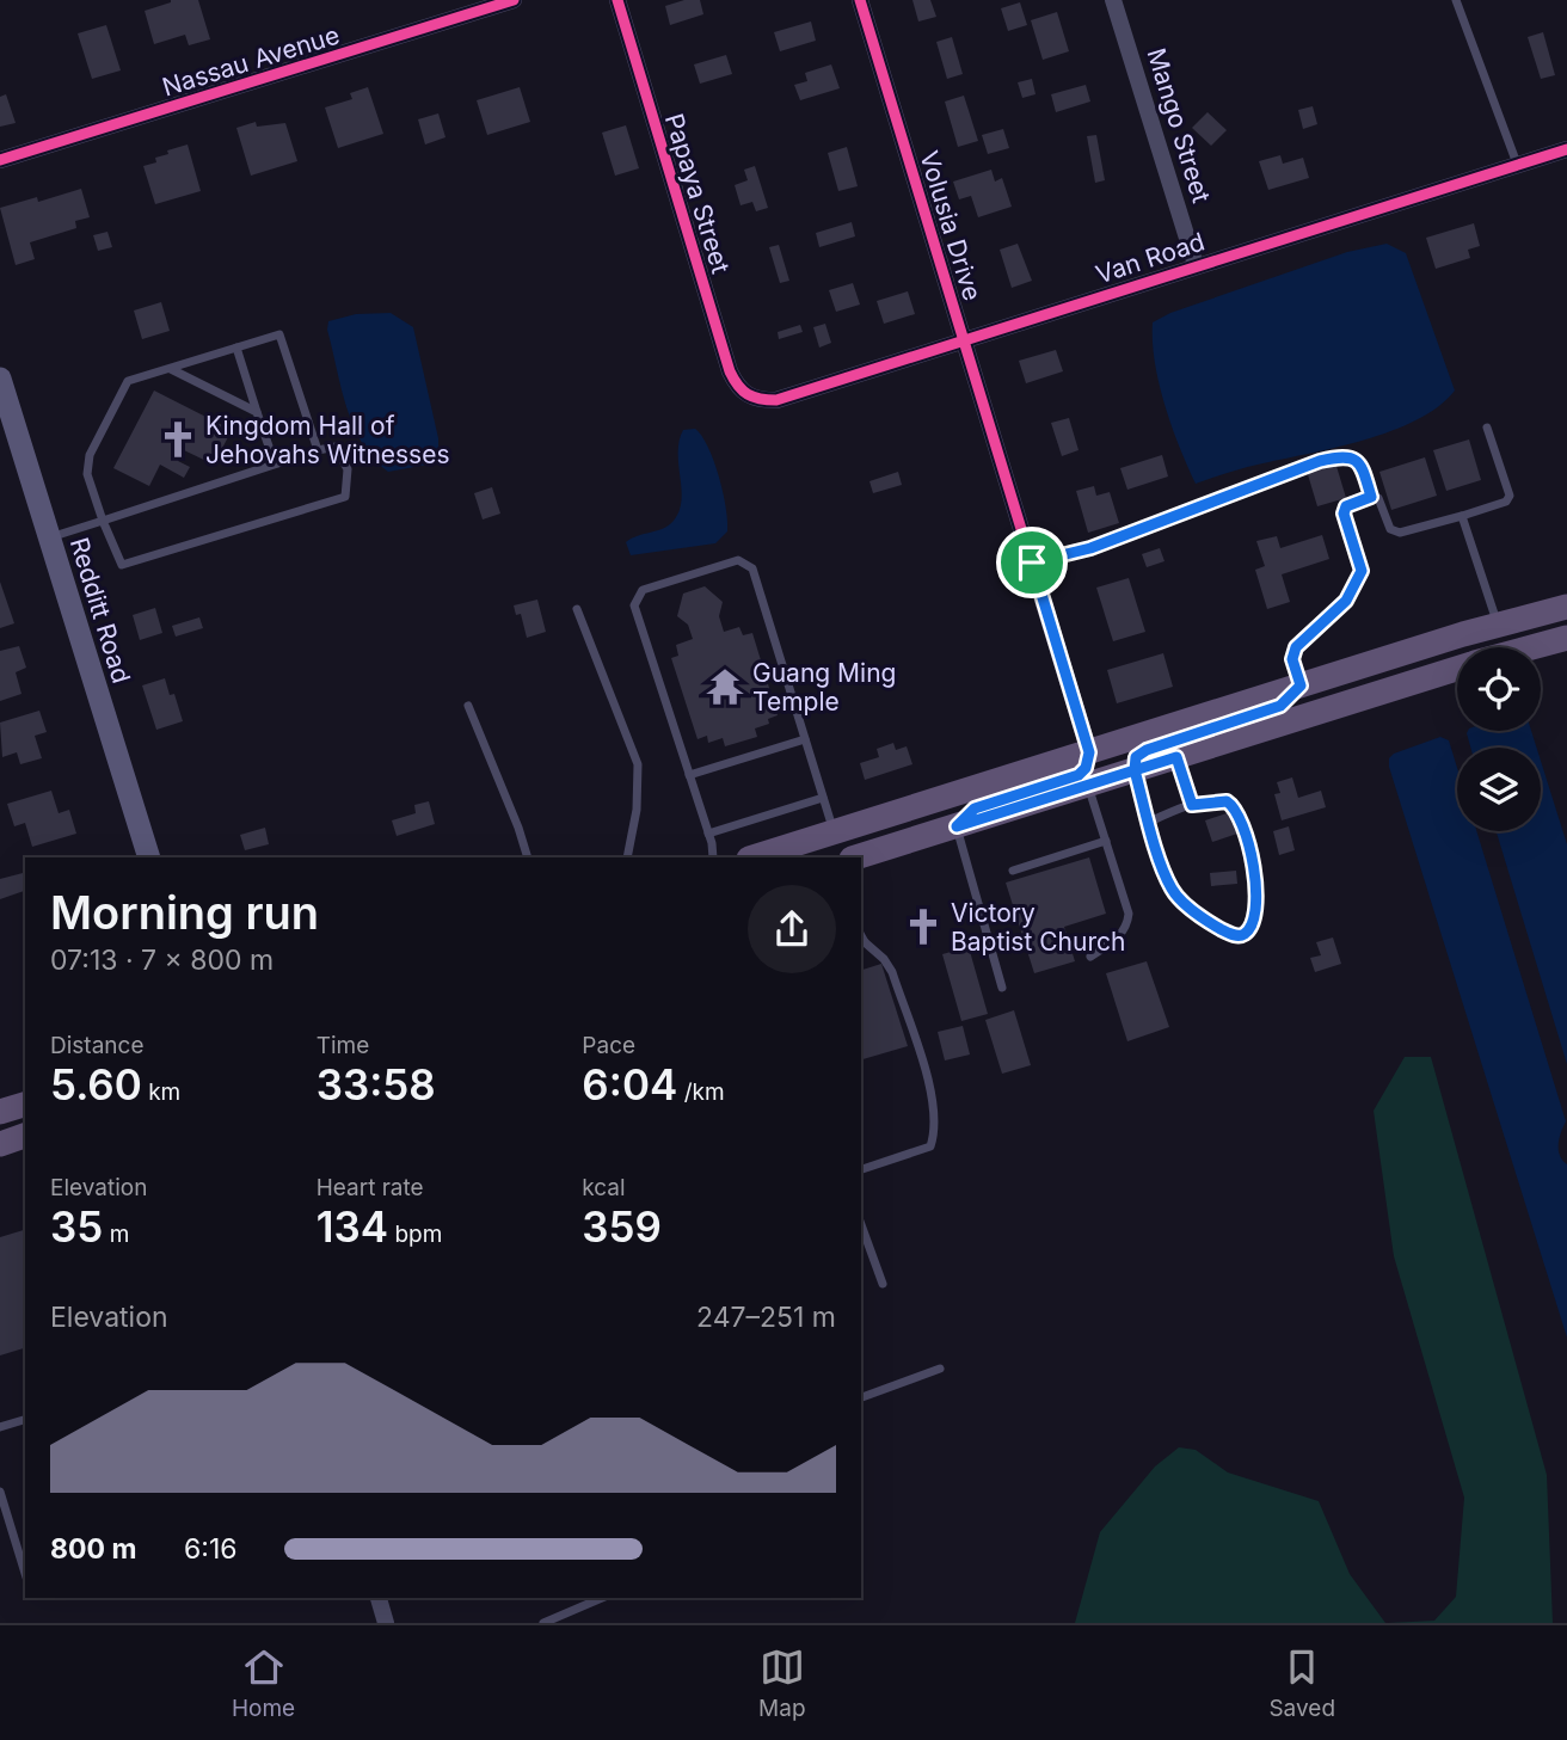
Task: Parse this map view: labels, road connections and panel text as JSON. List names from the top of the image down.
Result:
{
  "streets": {
    "street": [
      "Nassau Avenue",
      "Mango Street",
      "Papaya Street",
      "Volusia Drive",
      "Van Road",
      "Redditt Road"
    ]
  },
  "crossings": [
    ["Mango Street", "Van Road"],
    ["Papaya Street", "Van Road"],
    ["Volusia Drive", "Van Road"]
  ],
  "places": {
    "church": ["Kingdom Hall of Jehovahs Witnesses", "Victory Baptist Church"],
    "temple": ["Guang Ming Temple"]
  },
  "page": {
    "heading": ["Morning run", "07:13 · 7 × 800 m"],
    "stats": [
      ["Distance", "5.60 km"],
      ["Time", "33:58"],
      ["Pace", "6:04 /km"],
      ["Elevation", "35 m"],
      ["Heart rate", "134 bpm"],
      ["kcal", "359"]
    ],
    "chart": ["Elevation", "247–251 m"],
    "list": [
      {
        "name": "800 m",
        "note": "6:16"
      }
    ],
    "tabs": ["Home", "Map", "Saved"]
  }
}
